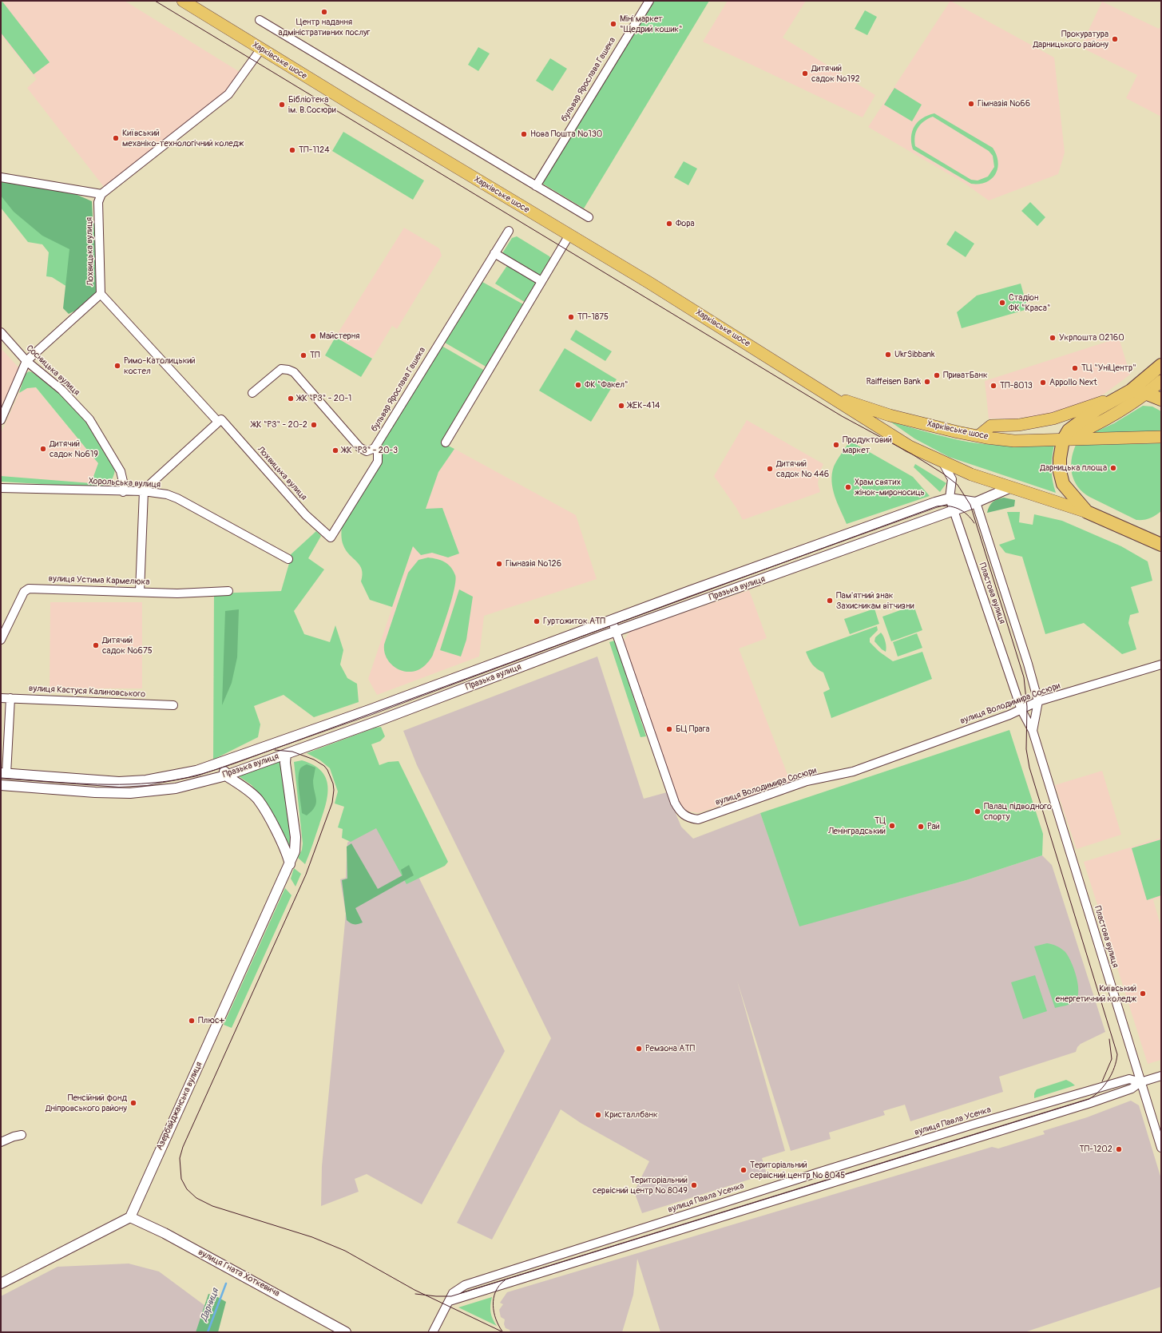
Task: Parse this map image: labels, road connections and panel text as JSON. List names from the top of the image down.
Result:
{
  "streets": {
    "main road": ["Харківське шосе"],
    "street": [
      "бульвар Ярослава Гашека",
      "Лохвицька вулиця",
      "Сосницька вулиця",
      "Хорольська вулиця",
      "вулиця Устима Кармелюка",
      "Празька вулиця",
      "Пластова вулиця",
      "вулиця Кастуся Калиновського",
      "вулиця Володимира Сосюри",
      "Азербайджанська вулиця",
      "вулиця Павла Усенка",
      "вулиця Гната Хоткевича"
    ]
  },
  "crossings": [
    ["Харківське шосе", "Празька вулиця"],
    ["Харківське шосе", "Пластова вулиця"],
    ["бульвар Ярослава Гашека", "Лохвицька вулиця"],
    ["Сосницька вулиця", "Хорольська вулиця"],
    ["Празька вулиця", "Пластова вулиця"],
    ["Празька вулиця", "вулиця Володимира Сосюри"],
    ["Празька вулиця", "Азербайджанська вулиця"],
    ["Пластова вулиця", "вулиця Володимира Сосюри"],
    ["Пластова вулиця", "вулиця Павла Усенка"],
    ["Азербайджанська вулиця", "вулиця Гната Хоткевича"]
  ],
  "water": ["Дарниця"],
  "places": [
    "Центр надання адміністративних послуг",
    "Міні маркет \"Щедрий кошик\"",
    "Прокуратура Дарницького району",
    "Дитячий садок №192",
    "Гімназія №66",
    "Бібліотека ім. В.Сосюри",
    "Нова Пошта №130",
    "Київський механіко-технологічний коледж",
    "ТП-1124",
    "Фора",
    "Стадіон ФК \"Краса\"",
    "ТП-1875",
    "Майстерня",
    "Укрпошта 02160",
    "UkrSibbank",
    "ТП",
    "Римо-Католицький костел",
    "ТЦ \"УніЦентр\"",
    "ПриватБанк",
    "Raiffeisen Bank",
    "Appollo Next",
    "ФК \"Факел\"",
    "ТП-8013",
    "ЖК \"РЗ\" - 20-1",
    "ЖЕК-414",
    "ЖК \"РЗ\" - 20-2",
    "Продуктовий маркет",
    "Дитячий садок №619",
    "ЖК \"РЗ\" - 20-3",
    "Дарницька площа",
    "Дитячий садок № 446",
    "Храм святих жінок-мироносиць",
    "Гімназія №126",
    "Пам'ятний знак Захисникам вітчизни",
    "Гуртожиток АТП",
    "Дитячий садок №675",
    "БЦ Прага",
    "Палац підводного спорту",
    "ТЦ Ленінградський",
    "Рай",
    "Київський енергетичний коледж",
    "Плюс+",
    "Ремзона АТП",
    "Пенсійний фонд Дніпровського району",
    "Кристаллбанк",
    "ТП-1202",
    "Територіальний сервісний центр № 8045",
    "Територіальний сервісний центр № 8049"
  ]
}
